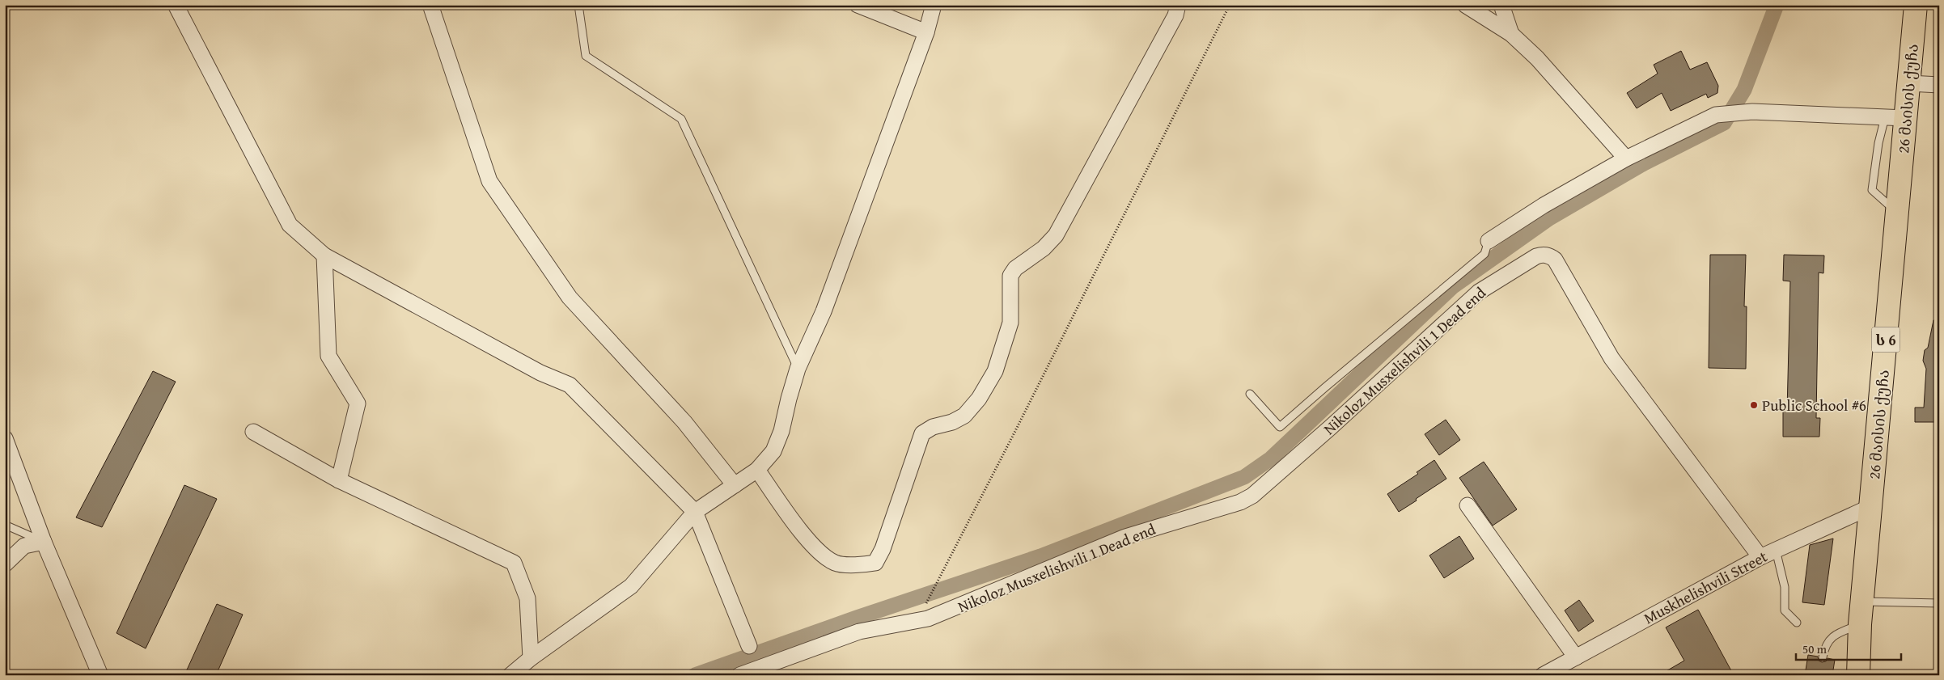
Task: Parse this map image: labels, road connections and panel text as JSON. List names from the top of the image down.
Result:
{
  "streets": {
    "highway": ["26 მაისის ქუჩა", "ს 6"],
    "street": ["Nikoloz Musxelishvili 1 Dead end", "Muskhelishvili Street"]
  },
  "crossings": [
    ["26 მაისის ქუჩა", "Muskhelishvili Street"],
    ["Nikoloz Musxelishvili 1 Dead end", "Muskhelishvili Street"]
  ],
  "places": ["Public School #6"],
  "scale_bar": "50 m"
}
